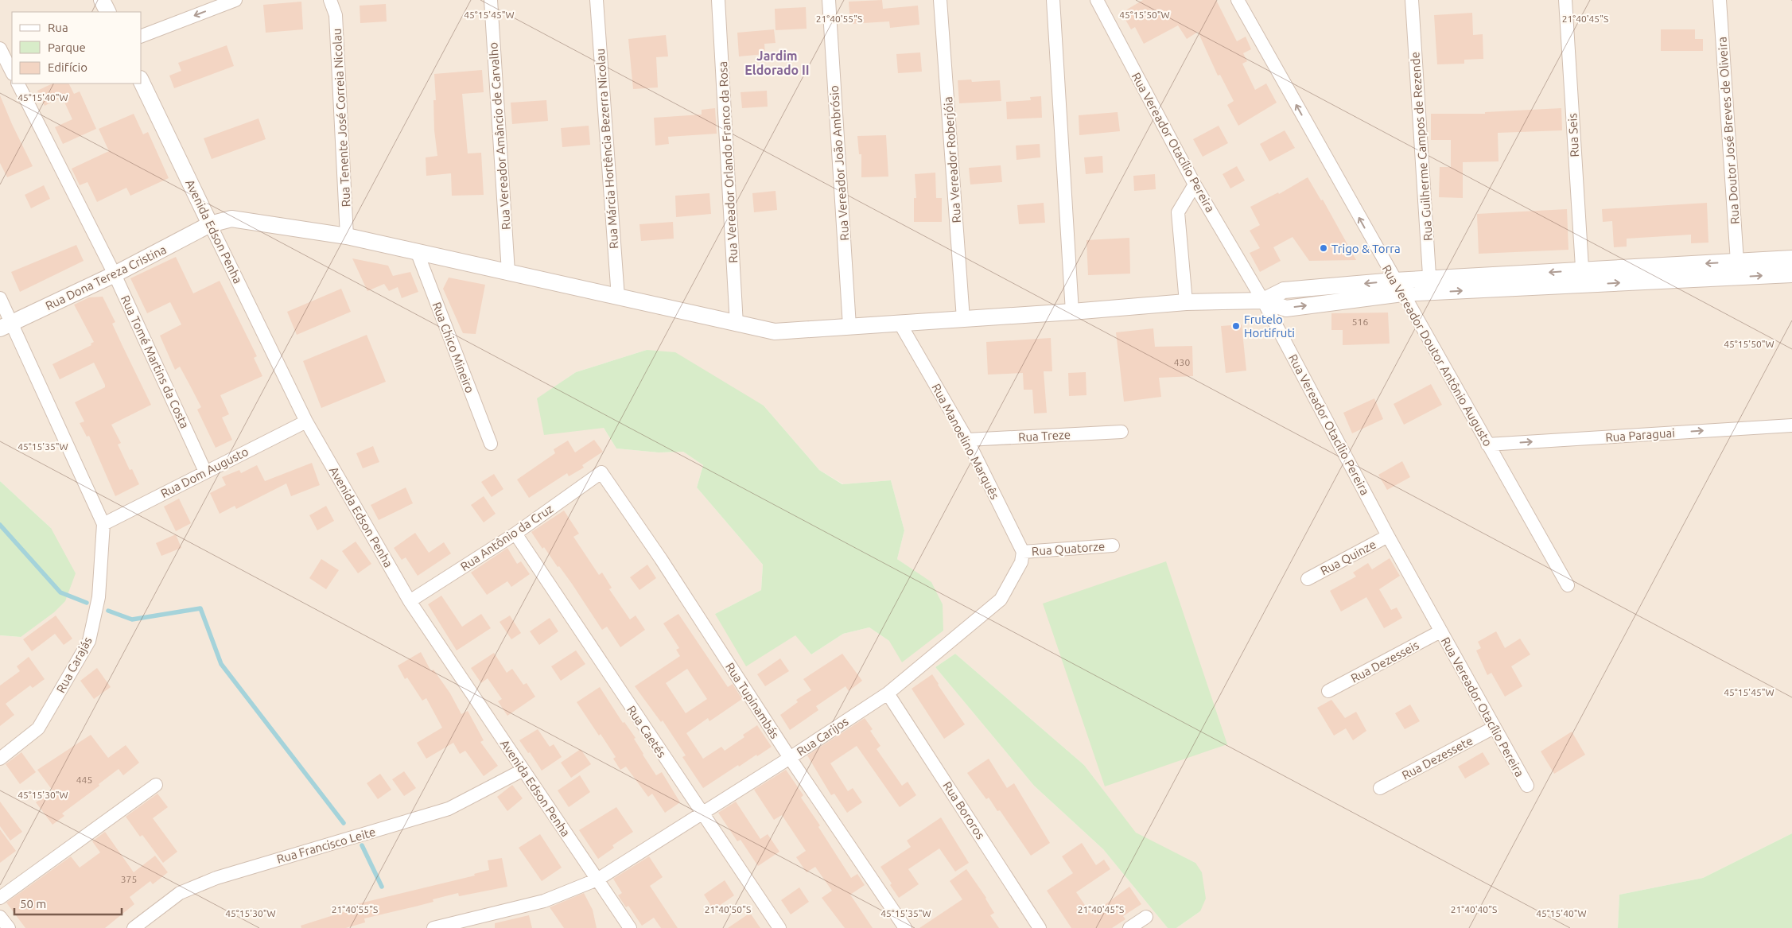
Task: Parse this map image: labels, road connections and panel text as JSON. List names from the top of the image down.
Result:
{
  "streets": {
    "street": [
      "Rua Tenente José Correia Nicolau",
      "Rua Doutor José Breves de Oliveira",
      "Rua Seis",
      "Rua Vereador Amâncio de Carvalho",
      "Rua Vereador Otacílio Pereira",
      "Rua Guilherme Campos de Rezende",
      "Rua Márcia Hortência Bezerra Nicolau",
      "Rua Vereador Roberjóia",
      "Rua Vereador Orlando Franco da Rosa",
      "Rua Vereador João Ambrósio",
      "Avenida Edson Penha",
      "Rua Dona Tereza Cristina",
      "Rua Chico Mineiro",
      "Rua Vereador Doutor Antônio Augusto",
      "Rua Tomé Martins da Costa",
      "Rua Paraguai",
      "Rua Treze",
      "Rua Manoelino Marquês",
      "Rua Dom Augusto",
      "Rua Antônio da Cruz",
      "Rua Quatorze",
      "Rua Quinze",
      "Rua Dezesseis",
      "Rua Carajás",
      "Rua Tupinambás",
      "Rua Caetés",
      "Rua Carijos",
      "Rua Dezessete",
      "Rua Bororos",
      "Rua Francisco Leite"
    ]
  },
  "crossings": [
    ["Rua Tenente José Correia Nicolau", "Rua Dona Tereza Cristina"],
    ["Rua Vereador Amâncio de Carvalho", "Rua Dona Tereza Cristina"],
    ["Rua Vereador Otacílio Pereira", "Rua Dona Tereza Cristina"],
    ["Rua Vereador Otacílio Pereira", "Rua Quinze"],
    ["Rua Vereador Otacílio Pereira", "Rua Dezesseis"],
    ["Rua Vereador Otacílio Pereira", "Rua Dezessete"],
    ["Rua Márcia Hortência Bezerra Nicolau", "Rua Dona Tereza Cristina"],
    ["Rua Vereador Roberjóia", "Rua Dona Tereza Cristina"],
    ["Rua Vereador Orlando Franco da Rosa", "Rua Dona Tereza Cristina"],
    ["Rua Vereador João Ambrósio", "Rua Dona Tereza Cristina"],
    ["Avenida Edson Penha", "Rua Dona Tereza Cristina"],
    ["Avenida Edson Penha", "Rua Dom Augusto"],
    ["Avenida Edson Penha", "Rua Antônio da Cruz"],
    ["Avenida Edson Penha", "Rua Carijos"],
    ["Avenida Edson Penha", "Rua Francisco Leite"],
    ["Rua Dona Tereza Cristina", "Rua Chico Mineiro"],
    ["Rua Dona Tereza Cristina", "Rua Tomé Martins da Costa"],
    ["Rua Dona Tereza Cristina", "Rua Manoelino Marquês"],
    ["Rua Vereador Doutor Antônio Augusto", "Rua Paraguai"],
    ["Rua Tomé Martins da Costa", "Rua Dom Augusto"],
    ["Rua Treze", "Rua Manoelino Marquês"],
    ["Rua Manoelino Marquês", "Rua Quatorze"],
    ["Rua Manoelino Marquês", "Rua Carijos"],
    ["Rua Dom Augusto", "Rua Carajás"],
    ["Rua Antônio da Cruz", "Rua Tupinambás"],
    ["Rua Antônio da Cruz", "Rua Caetés"],
    ["Rua Quatorze", "Rua Carijos"],
    ["Rua Tupinambás", "Rua Carijos"],
    ["Rua Caetés", "Rua Carijos"],
    ["Rua Carijos", "Rua Bororos"]
  ],
  "one_way": ["Rua Vereador Doutor Antônio Augusto", "Rua Paraguai"],
  "districts": ["Jardim Eldorado II"],
  "places": ["Trigo & Torra", "Frutelo Hortifruti"],
  "house_numbers": [
    "516",
    "430",
    "445",
    "375"
  ],
  "legend": ["Rua", "Parque", "Edifício"],
  "scale_bar": "50 m",
  "coordinates": [
    "45°15'45\"W",
    "45°15'50\"W",
    "21°40'55\"S",
    "21°40'45\"S",
    "45°15'40\"W",
    "45°15'35\"W",
    "45°15'30\"W",
    "21°40'50\"S",
    "21°40'40\"S"
  ]
}
